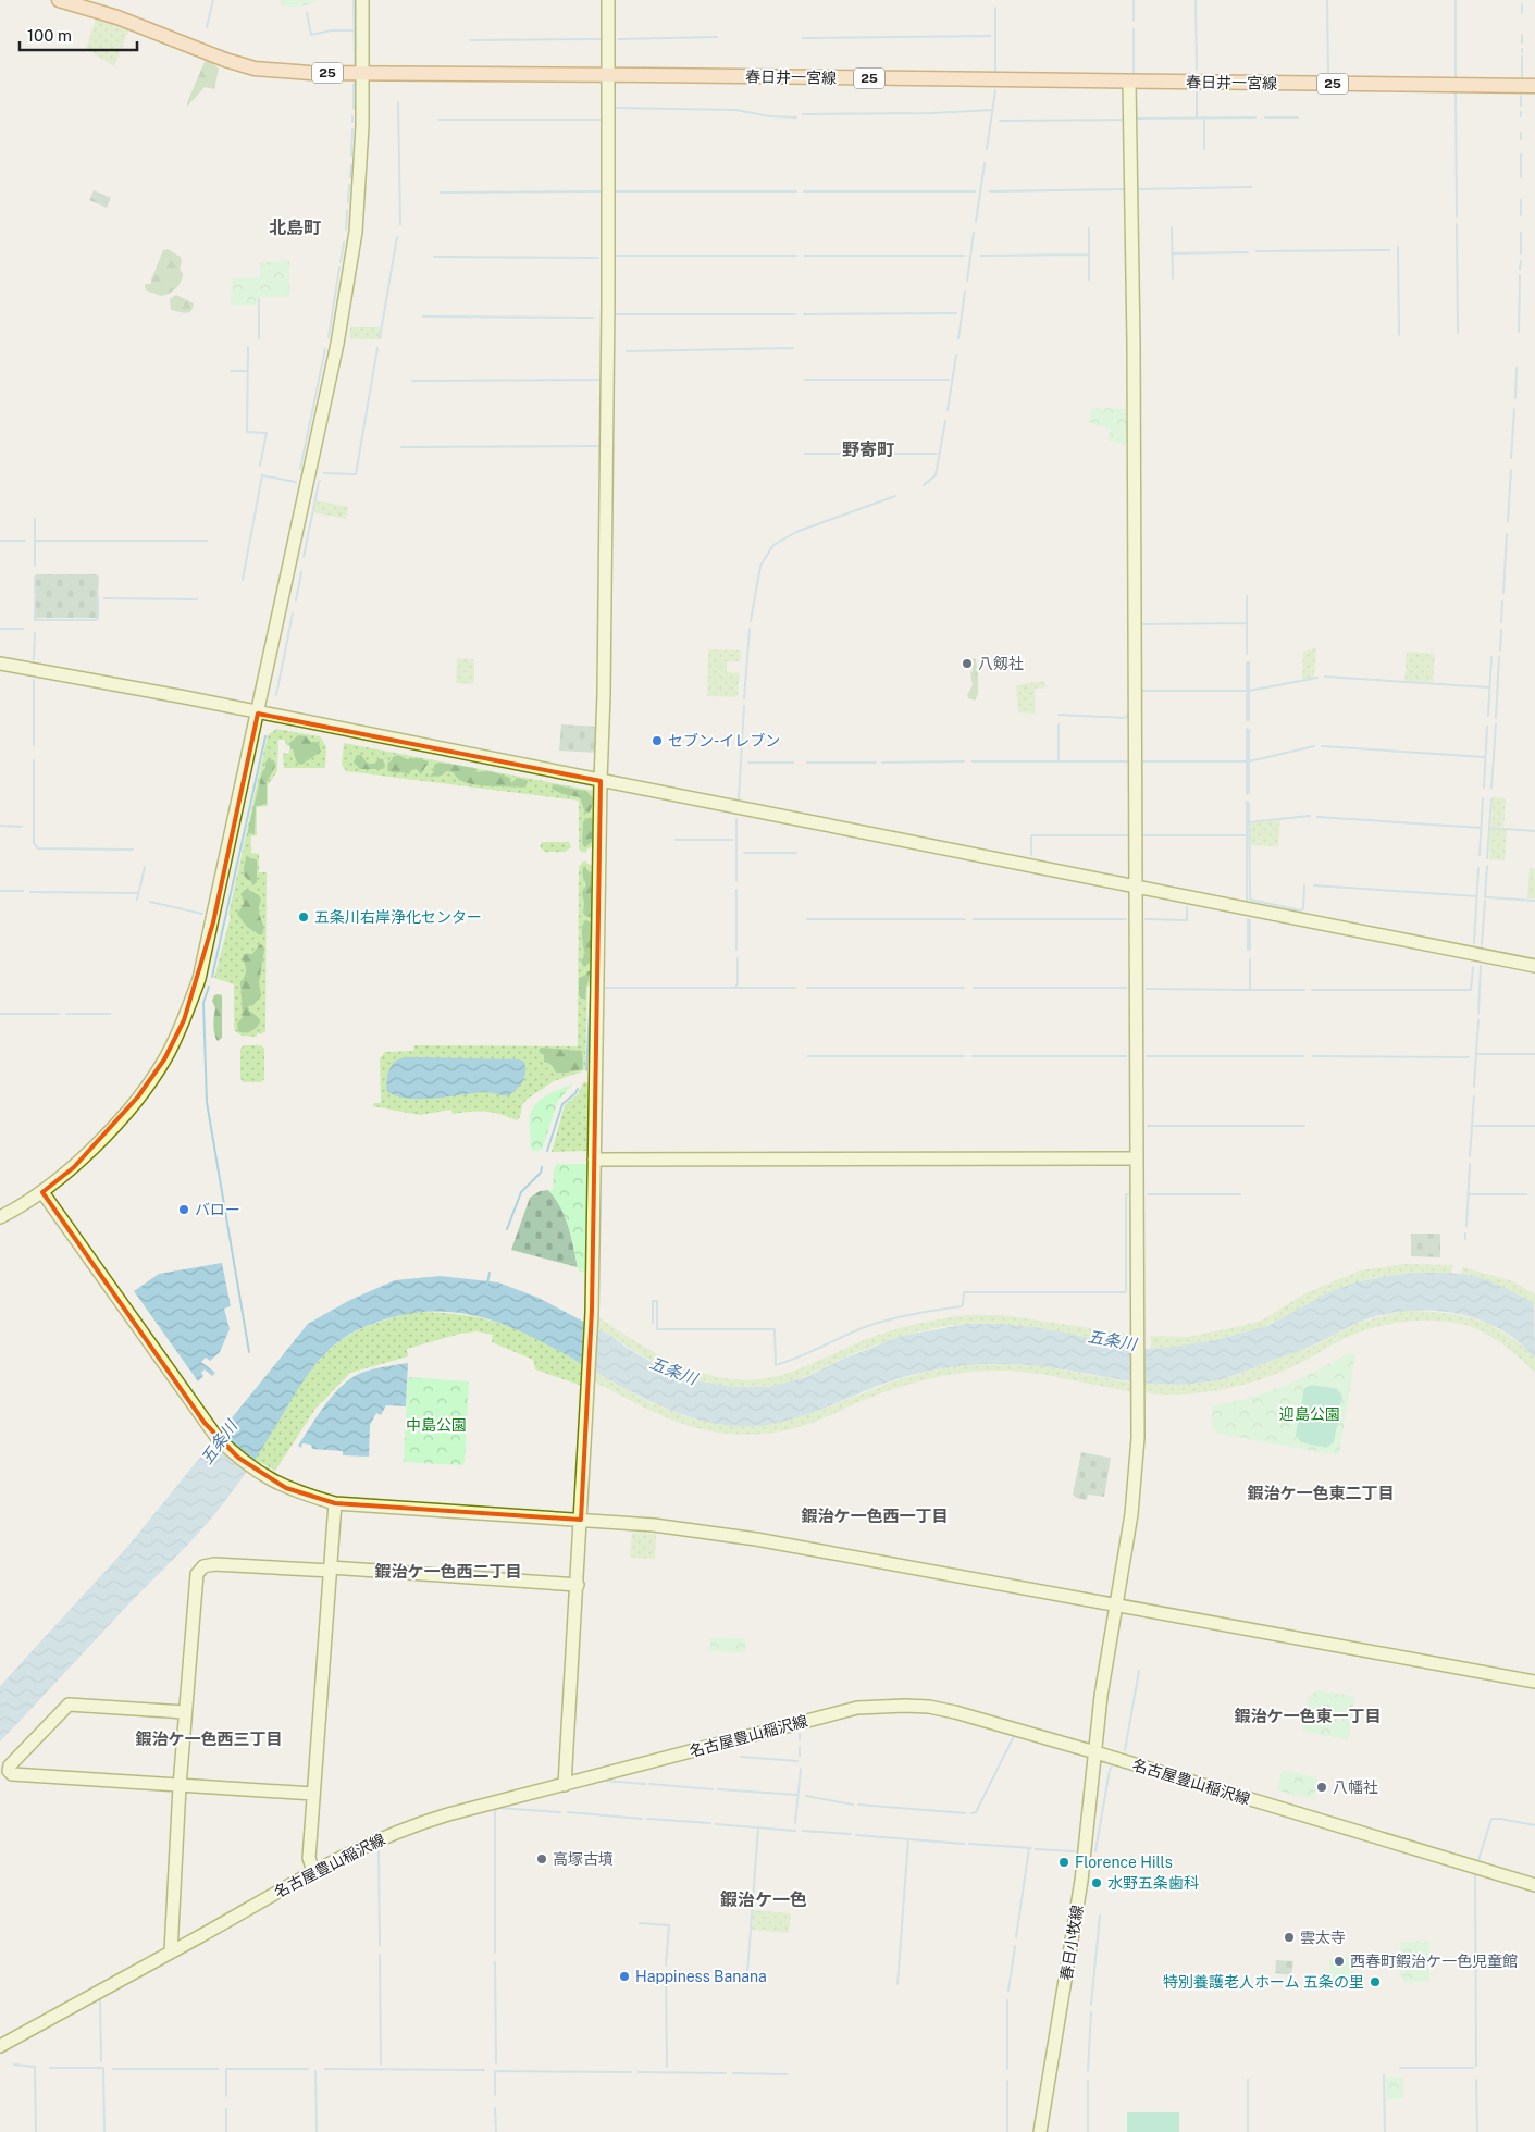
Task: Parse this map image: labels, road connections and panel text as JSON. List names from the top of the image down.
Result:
{
  "streets": {
    "main road": ["25", "春日井一宮線"],
    "street": ["名古屋豊山稲沢線", "春日小牧線"]
  },
  "crossings": [
    ["春日井一宮線", "春日小牧線"],
    ["名古屋豊山稲沢線", "春日小牧線"]
  ],
  "districts": [
    "北島町",
    "野寄町",
    "鍜治ケ一色東二丁目",
    "鍜治ケ一色西一丁目",
    "鍜治ケ一色西二丁目",
    "鍜治ケ一色東一丁目",
    "鍜治ケ一色西三丁目",
    "鍜治ケ一色"
  ],
  "water": ["五条川"],
  "parks": ["迎島公園", "中島公園"],
  "places": [
    "八剱社",
    "セブン-イレブン",
    "五条川右岸浄化センター",
    "バロー",
    "八幡社",
    "高塚古墳",
    "Florence Hills",
    "水野五条歯科",
    "雲太寺",
    "西春町鍜治ケ一色児童館",
    "Happiness Banana",
    "特別養護老人ホーム 五条の里"
  ],
  "scale_bar": "100 m"
}
